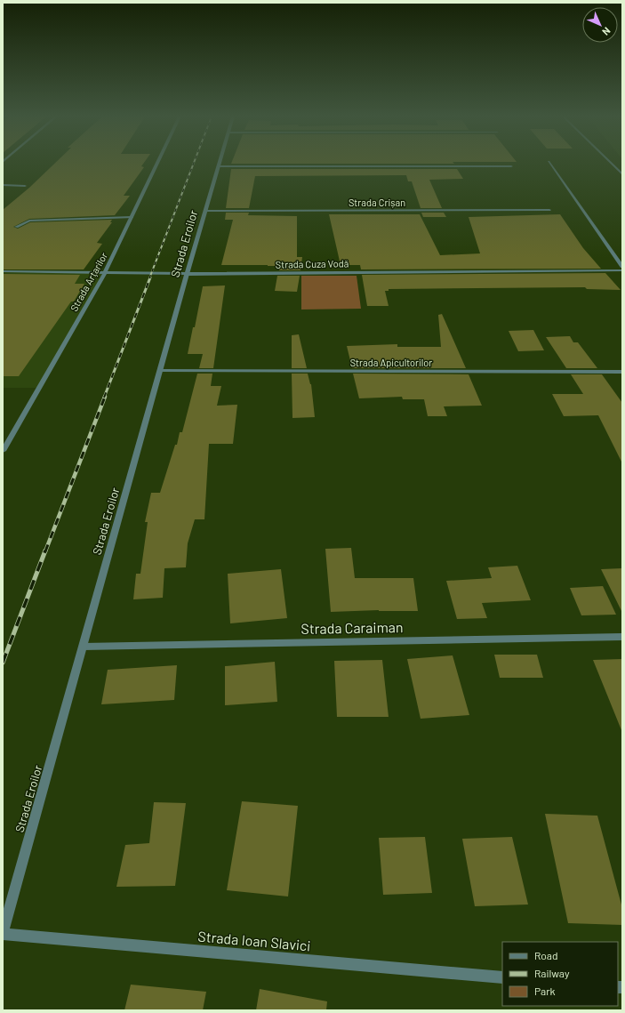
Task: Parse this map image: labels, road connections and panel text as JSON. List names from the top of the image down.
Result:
{
  "streets": {
    "street": [
      "Strada Crișan",
      "Strada Eroilor",
      "Strada Cuza Vodă",
      "Strada Arțarilor",
      "Strada Apicultorilor",
      "Strada Caraiman",
      "Strada Ioan Slavici"
    ]
  },
  "crossings": [
    ["Strada Crișan", "Strada Eroilor"],
    ["Strada Eroilor", "Strada Cuza Vodă"],
    ["Strada Eroilor", "Strada Apicultorilor"],
    ["Strada Eroilor", "Strada Caraiman"],
    ["Strada Eroilor", "Strada Ioan Slavici"],
    ["Strada Cuza Vodă", "Strada Arțarilor"]
  ],
  "legend": ["Road", "Railway", "Park"],
  "north": "bottom right"
}
